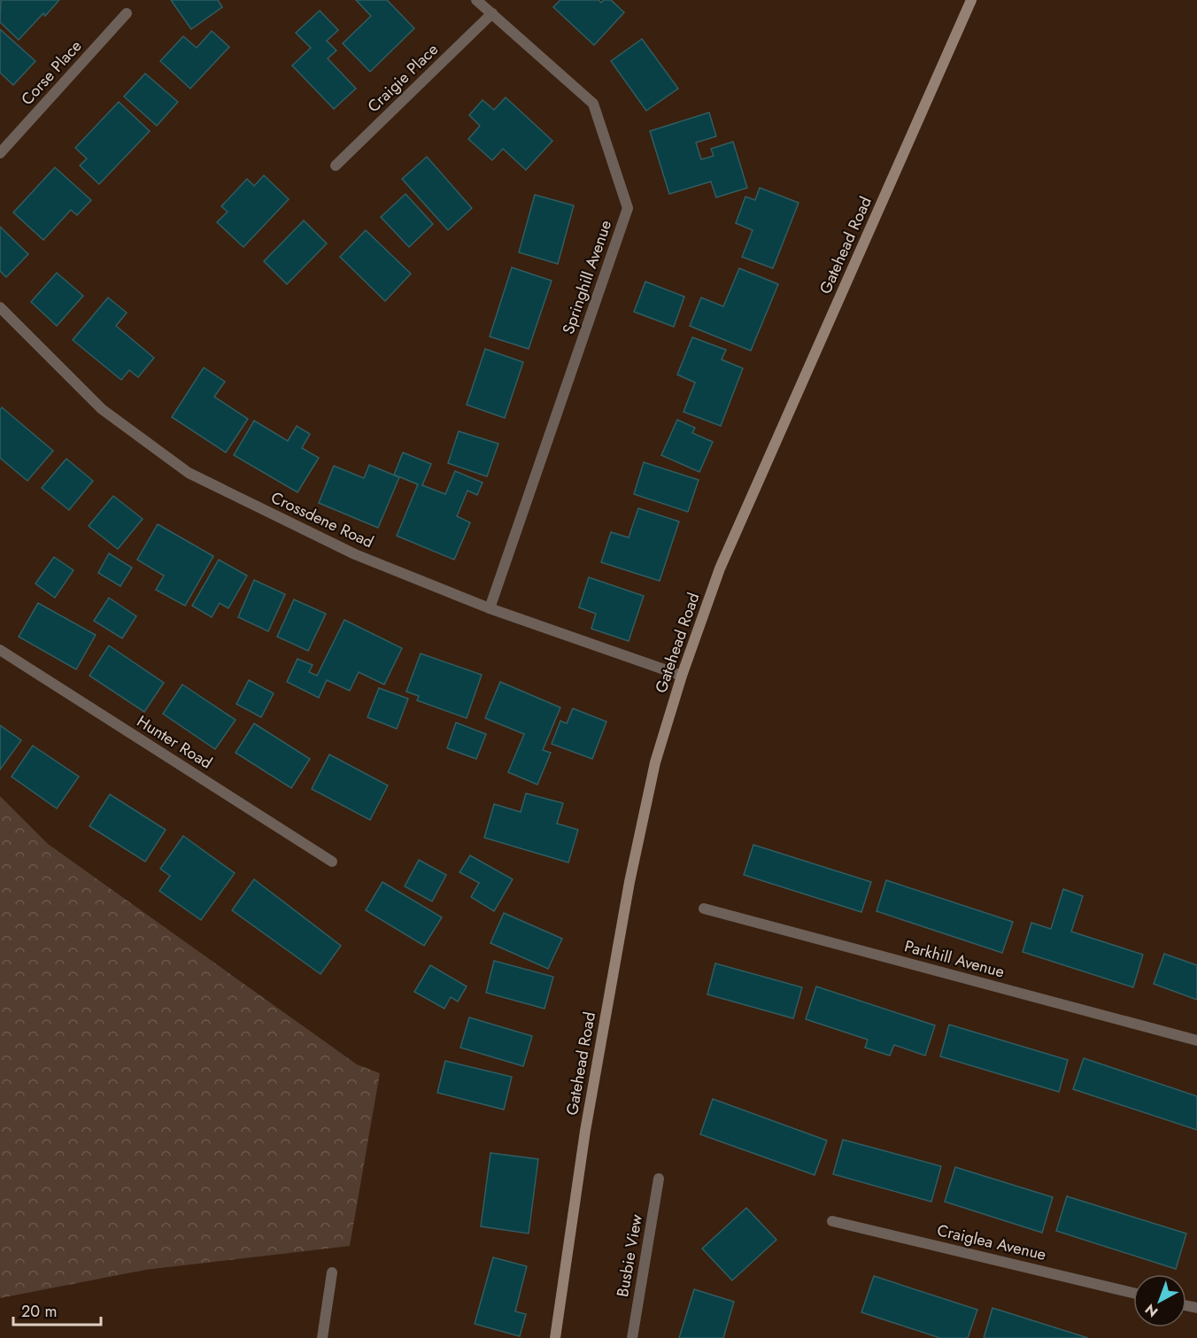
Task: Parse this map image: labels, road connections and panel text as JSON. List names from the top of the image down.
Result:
{
  "streets": {
    "main road": ["Gatehead Road"],
    "street": [
      "Corse Place",
      "Craigie Place",
      "Springhill Avenue",
      "Crossdene Road",
      "Hunter Road",
      "Parkhill Avenue",
      "Craiglea Avenue",
      "Busbie View"
    ]
  },
  "crossings": [
    ["Craigie Place", "Springhill Avenue"],
    ["Gatehead Road", "Crossdene Road"],
    ["Springhill Avenue", "Crossdene Road"]
  ],
  "scale_bar": "20 m",
  "north": "bottom left"
}
